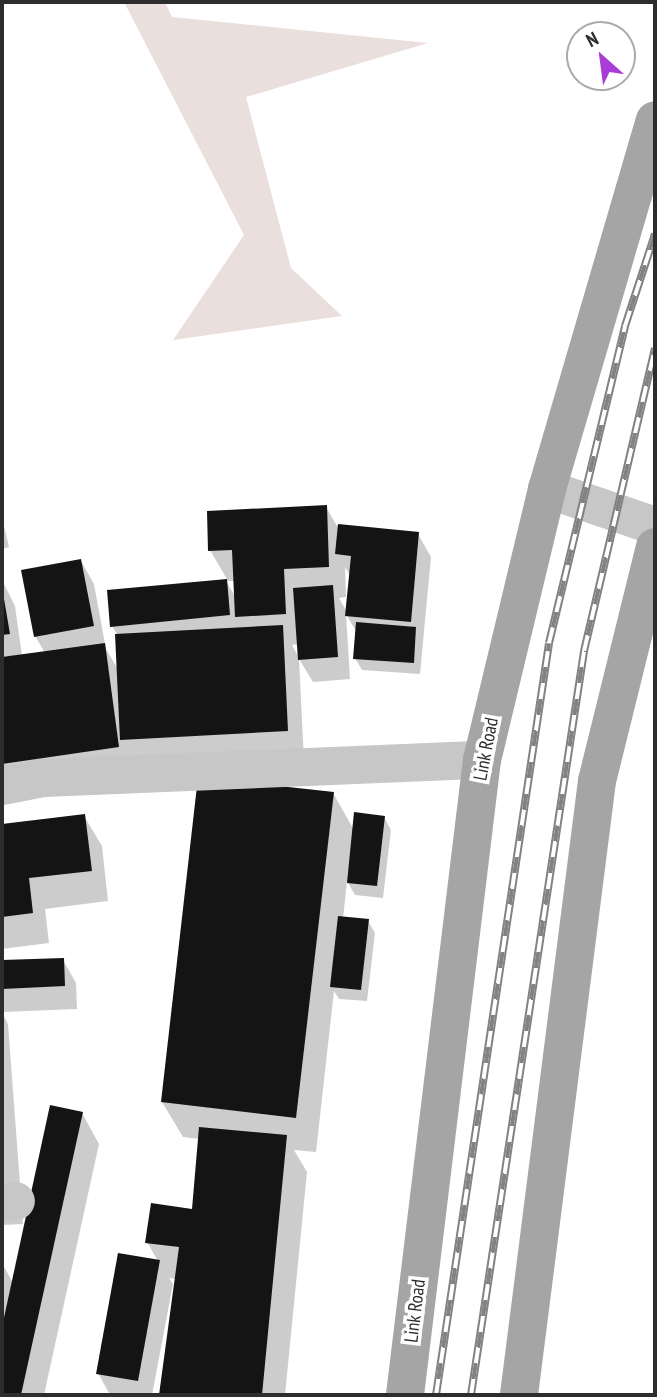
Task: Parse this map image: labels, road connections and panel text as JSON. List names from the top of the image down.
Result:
{
  "streets": {
    "main road": ["Link Road"]
  },
  "north": "top left"
}
